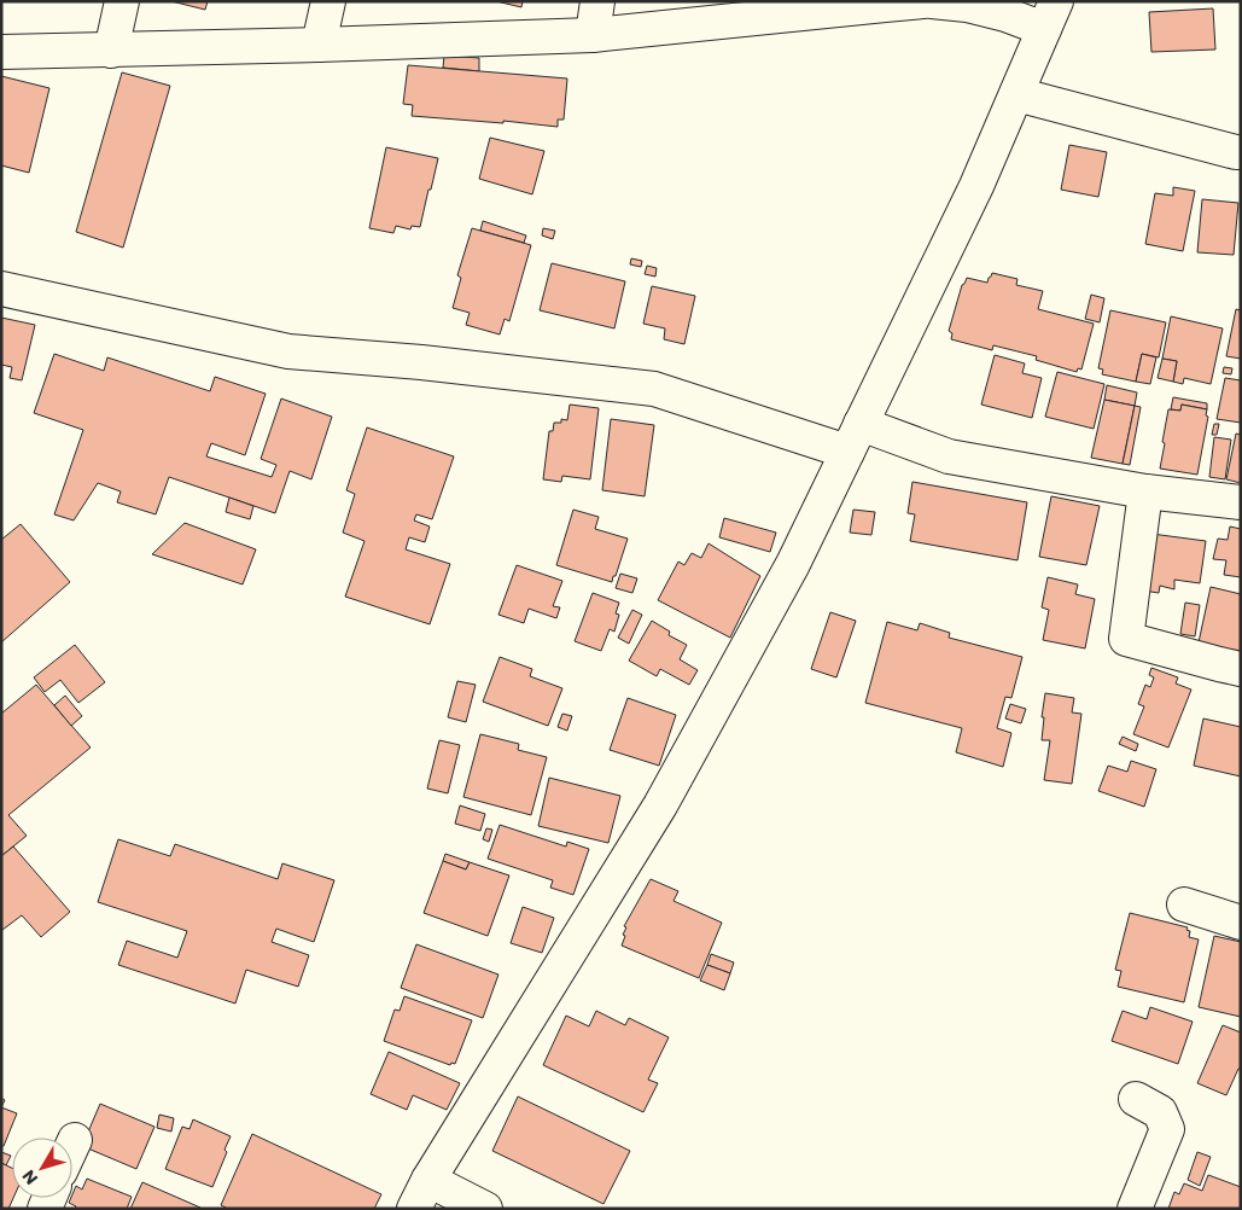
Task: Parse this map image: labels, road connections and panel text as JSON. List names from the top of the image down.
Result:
{
  "north": "bottom left"
}
